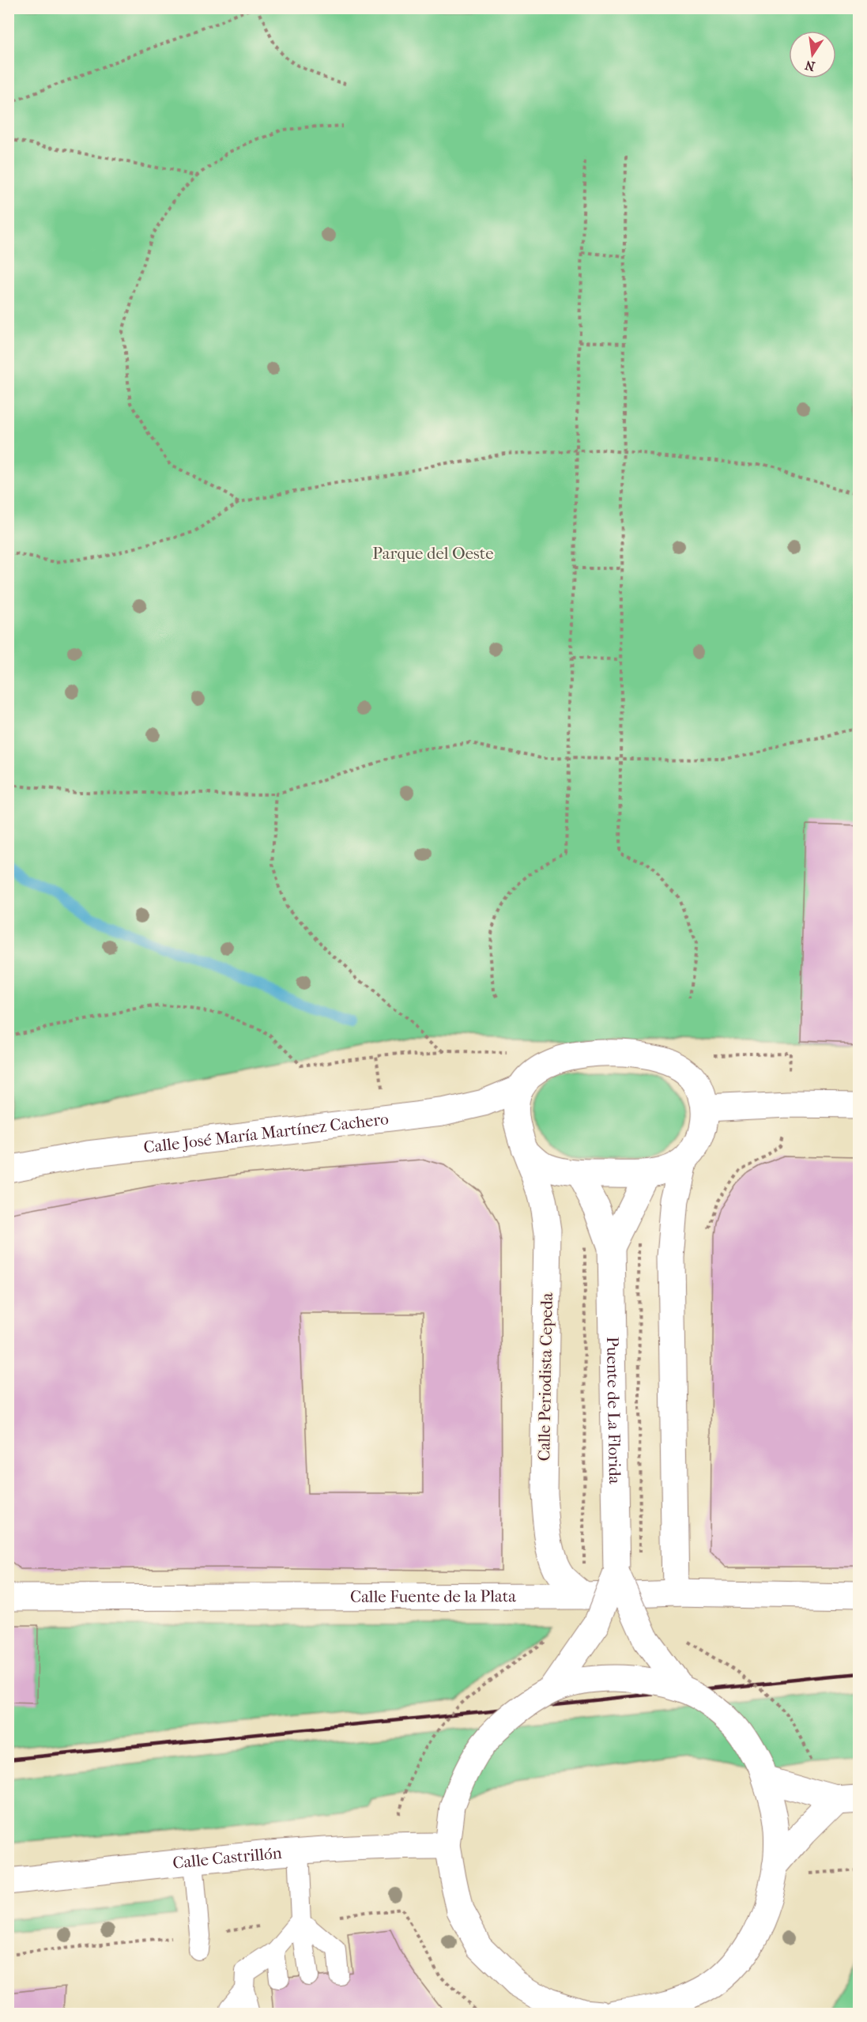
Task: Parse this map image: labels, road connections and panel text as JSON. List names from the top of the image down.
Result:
{
  "streets": {
    "street": [
      "Calle José María Martínez Cachero",
      "Calle Periodista Cepeda",
      "Puente de La Florida",
      "Calle Fuente de la Plata",
      "Calle Castrillón"
    ]
  },
  "crossings": [
    ["Calle José María Martínez Cachero", "Calle Periodista Cepeda"],
    ["Calle José María Martínez Cachero", "Puente de La Florida"],
    ["Calle Periodista Cepeda", "Puente de La Florida"],
    ["Calle Periodista Cepeda", "Calle Fuente de la Plata"]
  ],
  "parks": ["Parque del Oeste"],
  "north": "bottom"
}
